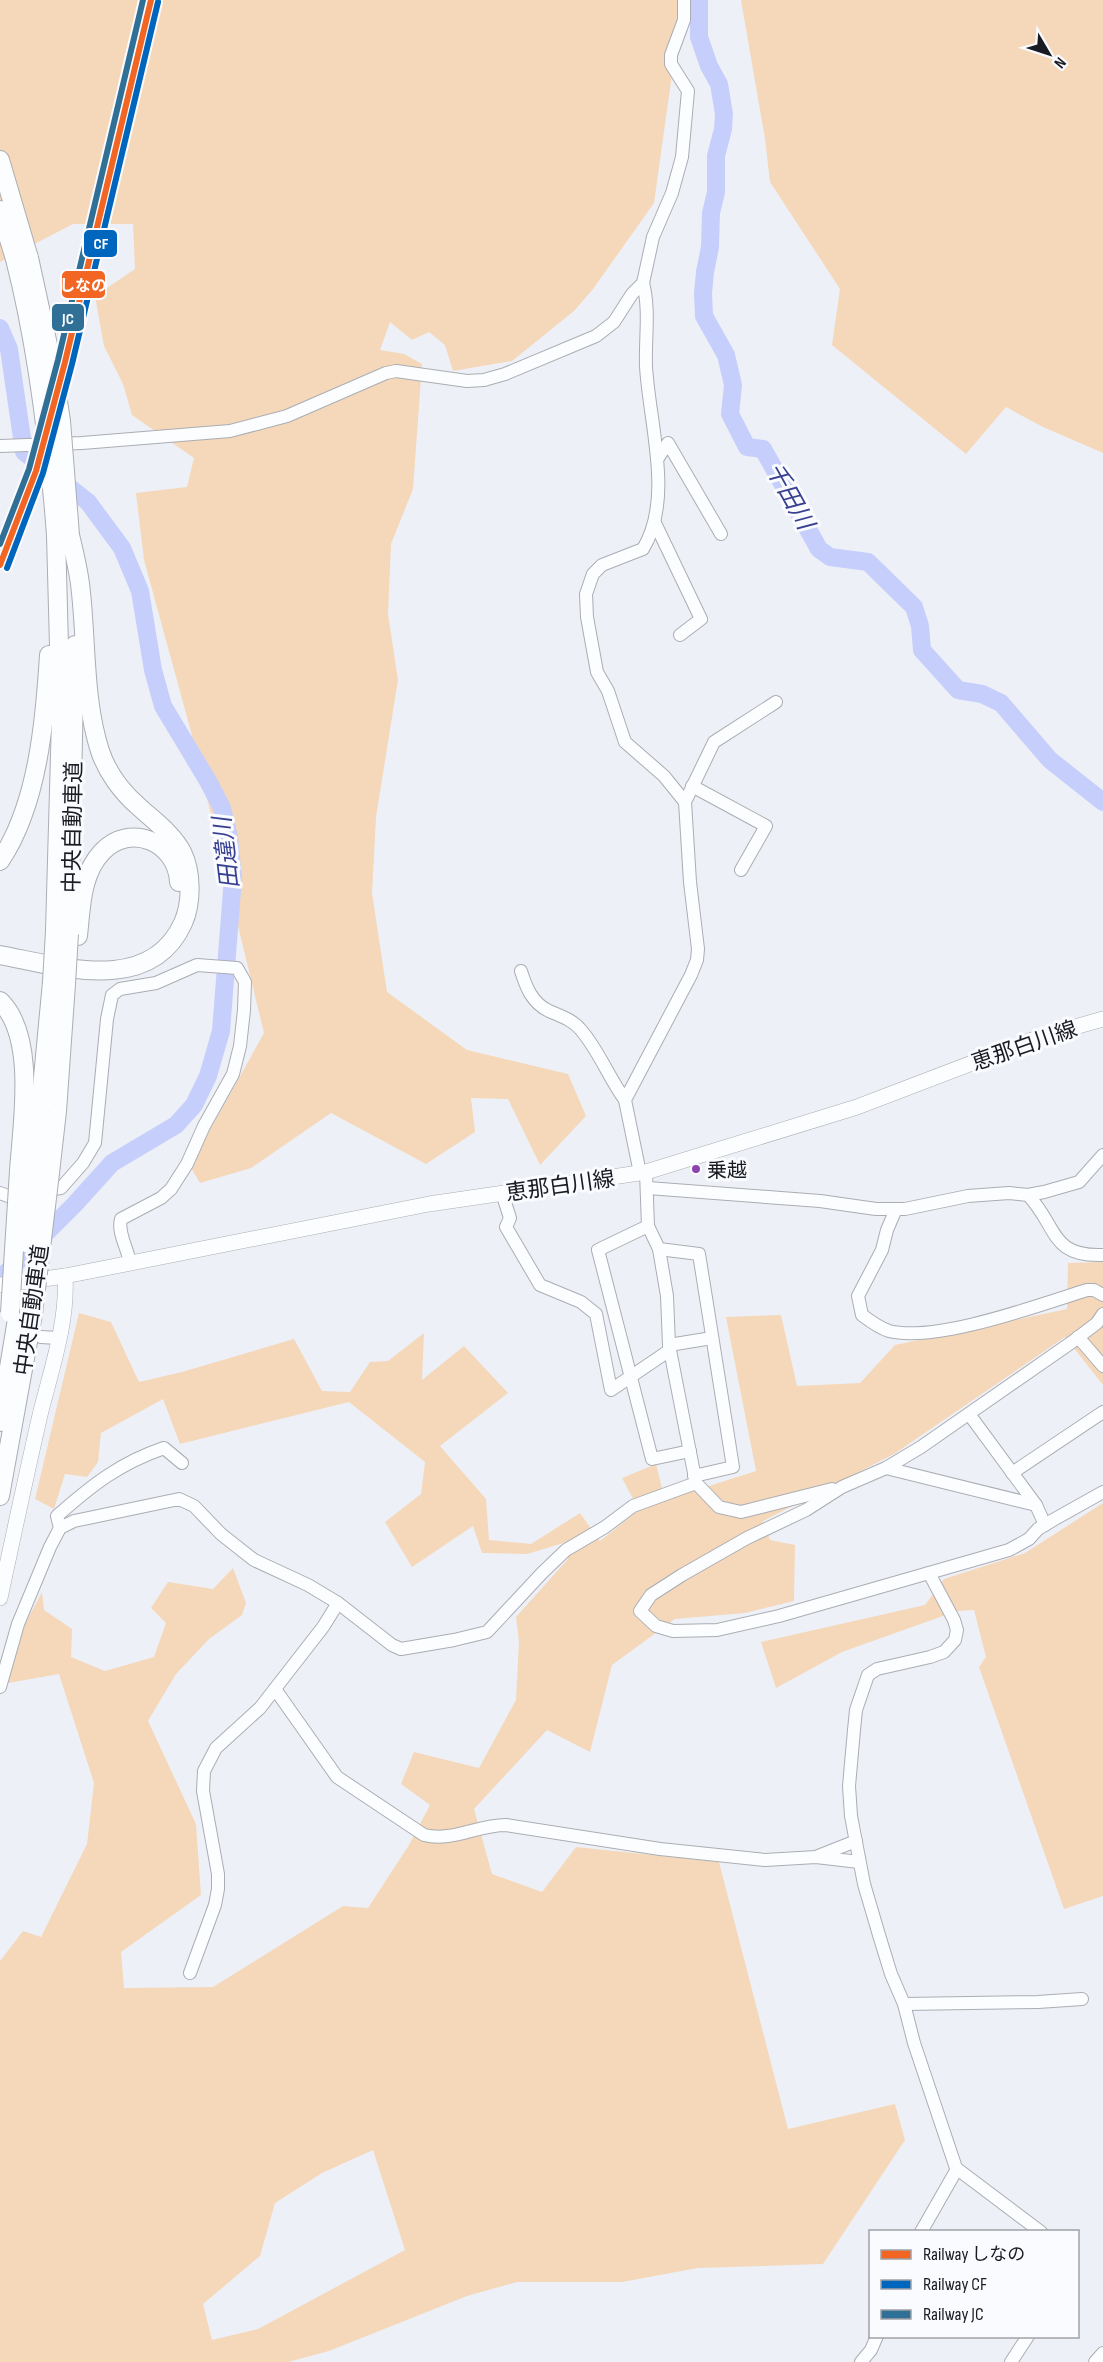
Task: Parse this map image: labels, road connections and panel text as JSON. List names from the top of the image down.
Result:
{
  "streets": {
    "highway": ["中央自動車道"],
    "main road": ["恵那白川線"]
  },
  "water": ["千田川", "田違川"],
  "places": ["乗越"],
  "lines": ["rail line しなの", "rail line JC", "rail line CF"],
  "legend": ["Railway しなの", "Railway CF", "Railway JC"],
  "north": "bottom right"
}
